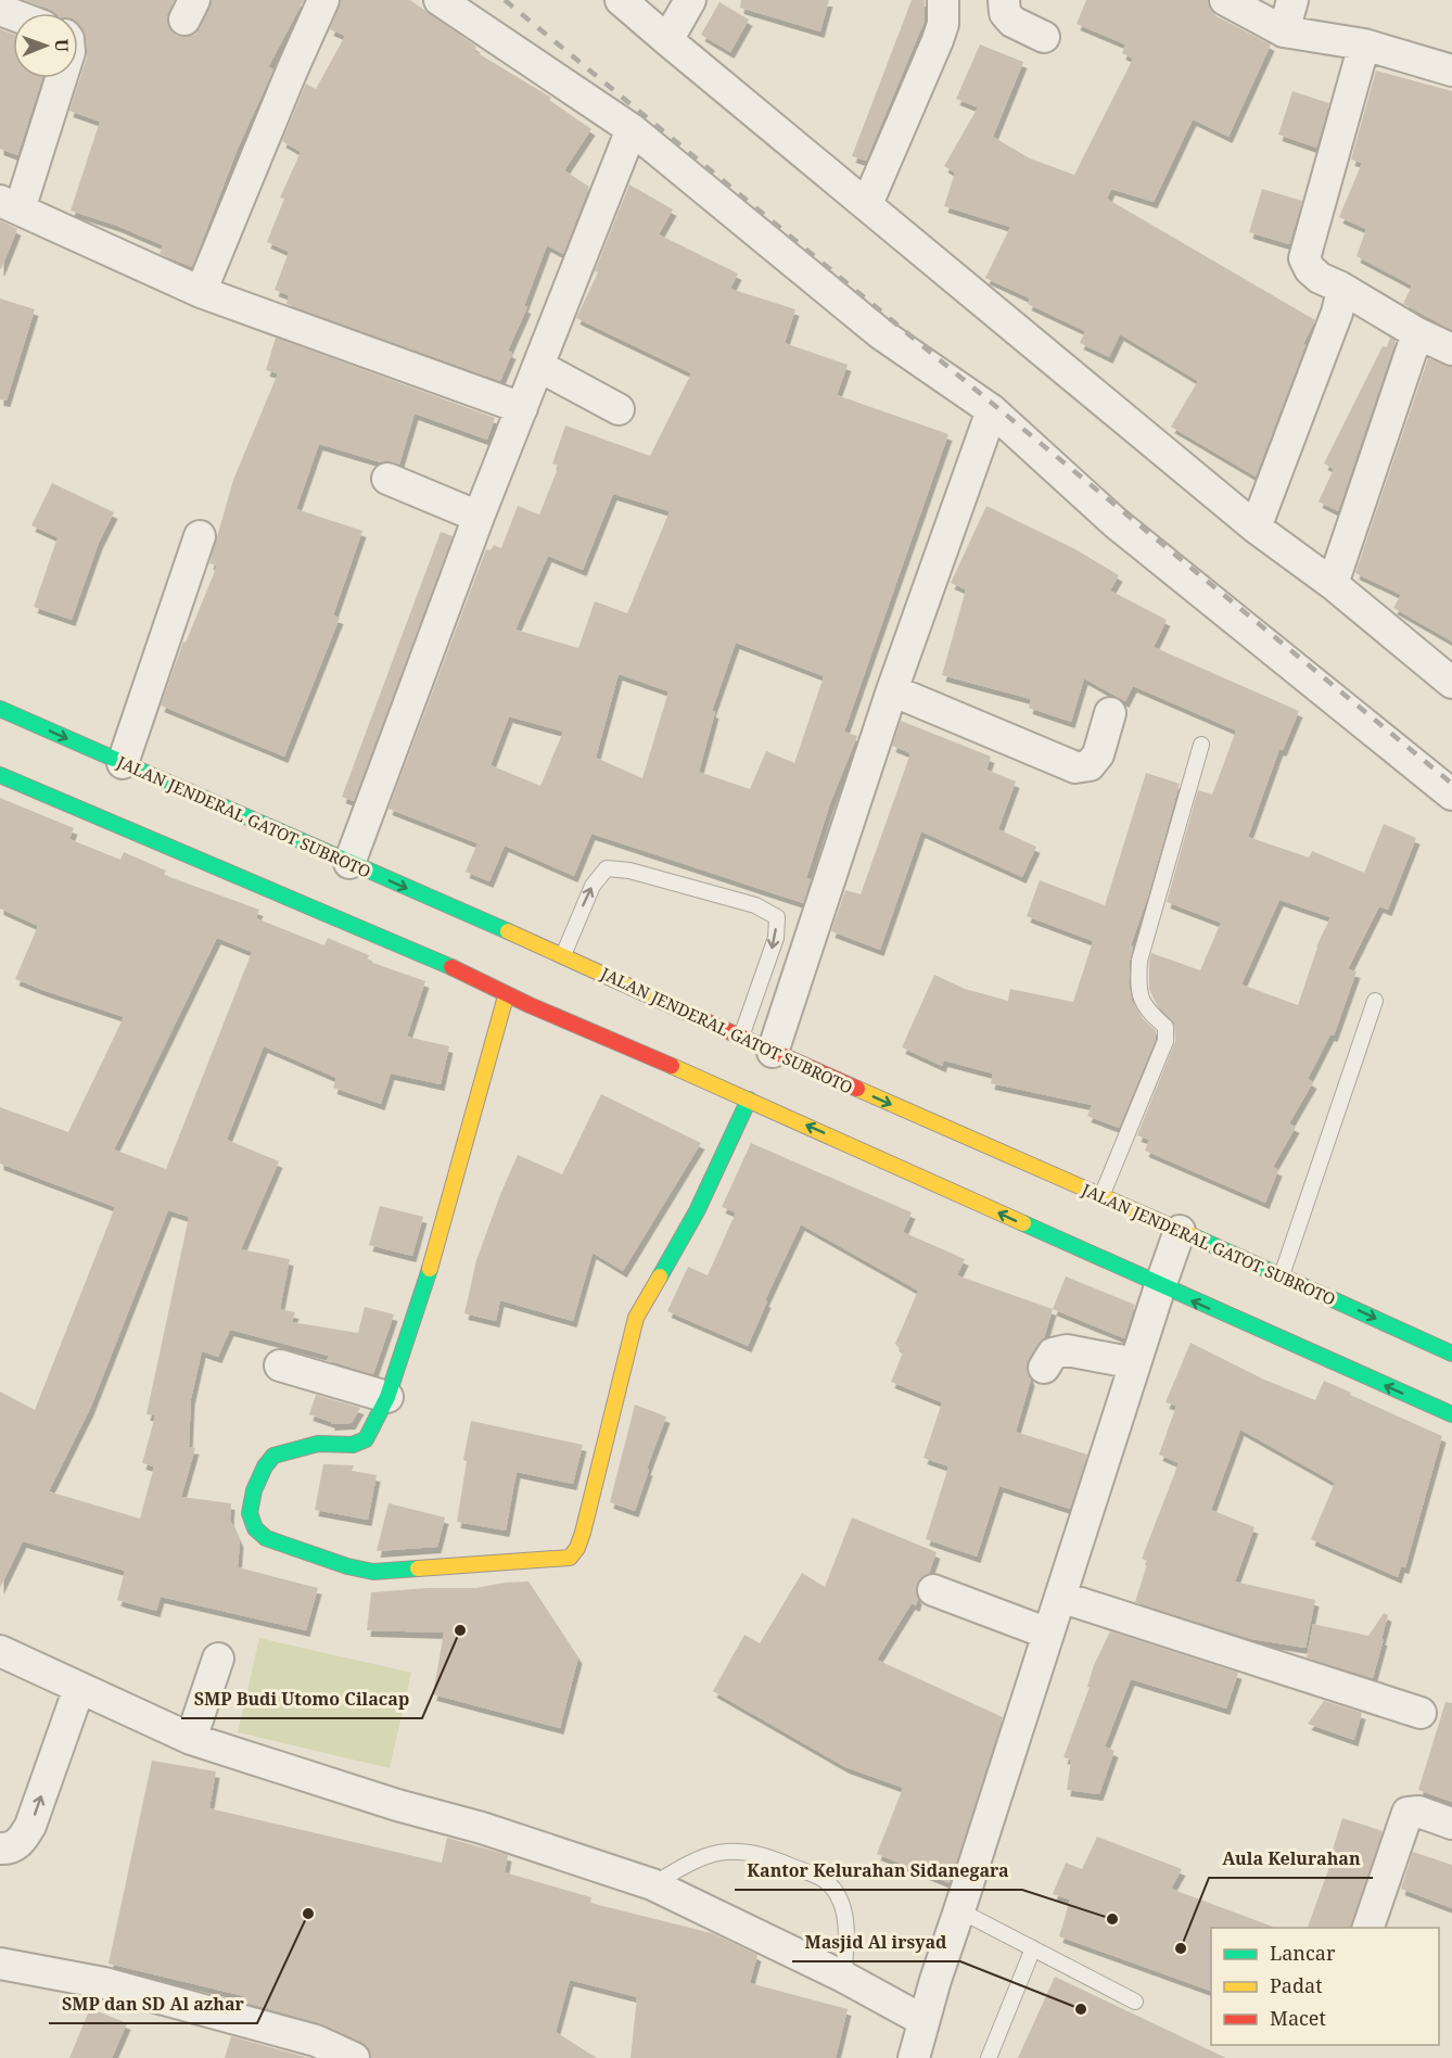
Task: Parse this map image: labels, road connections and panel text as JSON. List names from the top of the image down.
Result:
{
  "streets": {
    "main road": ["JALAN JENDERAL GATOT SUBROTO"]
  },
  "places": [
    "SMP Budi Utomo Cilacap",
    "SMP dan SD Al azhar",
    "Kantor Kelurahan Sidanegara",
    "Aula Kelurahan",
    "Masjid Al irsyad"
  ],
  "legend": ["Lancar", "Padat", "Macet"],
  "north": "right"
}
